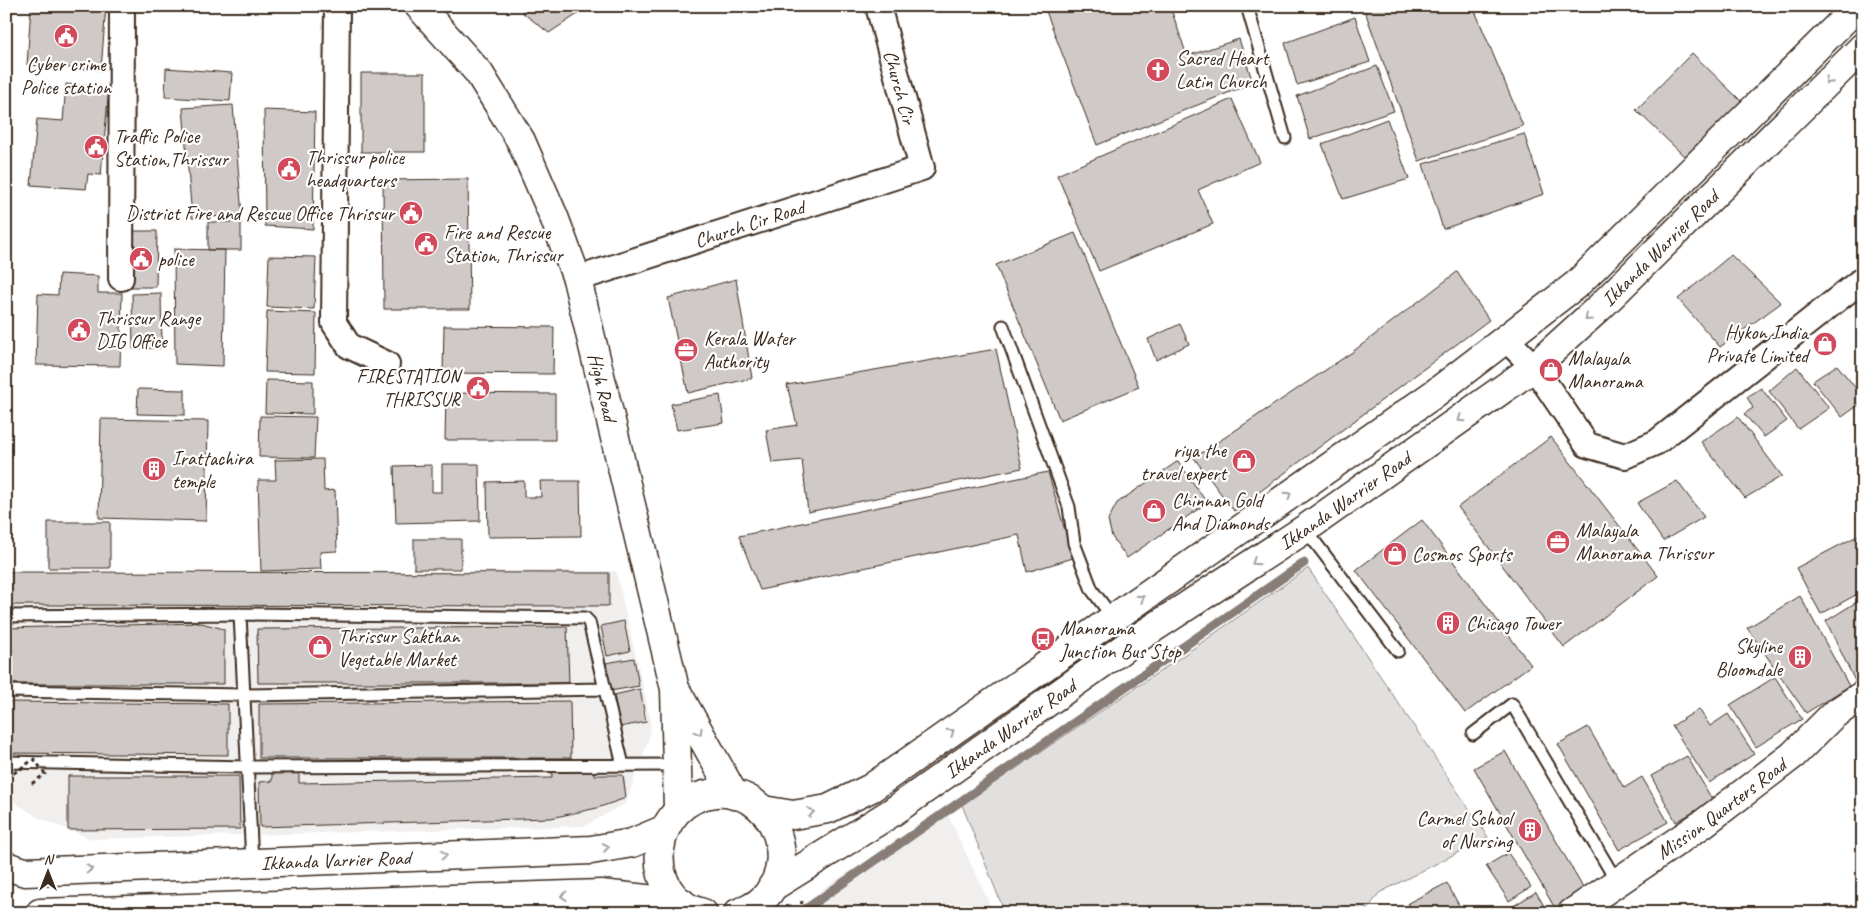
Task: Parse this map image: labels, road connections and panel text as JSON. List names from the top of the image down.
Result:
{
  "streets": {
    "main road": [
      "Ikkanda Warrier Road",
      "High Road",
      "Mission Quarters Road",
      "Ikkanda Varrier Road"
    ],
    "street": ["Church Cir", "Church Cir Road"]
  },
  "crossings": [
    ["Church Cir", "Church Cir Road"],
    ["Church Cir Road", "High Road"],
    ["High Road", "Ikkanda Varrier Road"]
  ],
  "places": {
    "public building": [
      "Cyber crime Police station",
      "Traffic Police Station,Thrissur",
      "Thrissur police headquarters",
      "District Fire and Rescue Office Thrissur",
      "Fire and Rescue Station, Thrissur",
      "police",
      "Thrissur Range DIG Office",
      "FIRESTATION THRISSUR"
    ],
    "church": ["Sacred Heart Latin Church"],
    "shop": [
      "Hykon India Private Limited",
      "Malayala Manorama",
      "riya the travel expert",
      "Chinnan Gold And Diamonds",
      "Cosmos Sports",
      "Thrissur Sakthan Vegetable Market"
    ],
    "office": ["Kerala Water Authority", "Malayala Manorama Thrissur"],
    "building": [
      "Irattachira temple",
      "Chicago Tower",
      "Skyline Bloomdale",
      "Carmel School of Nursing"
    ],
    "bus stop": ["Manorama Junction Bus Stop"]
  },
  "north": "top"
}
